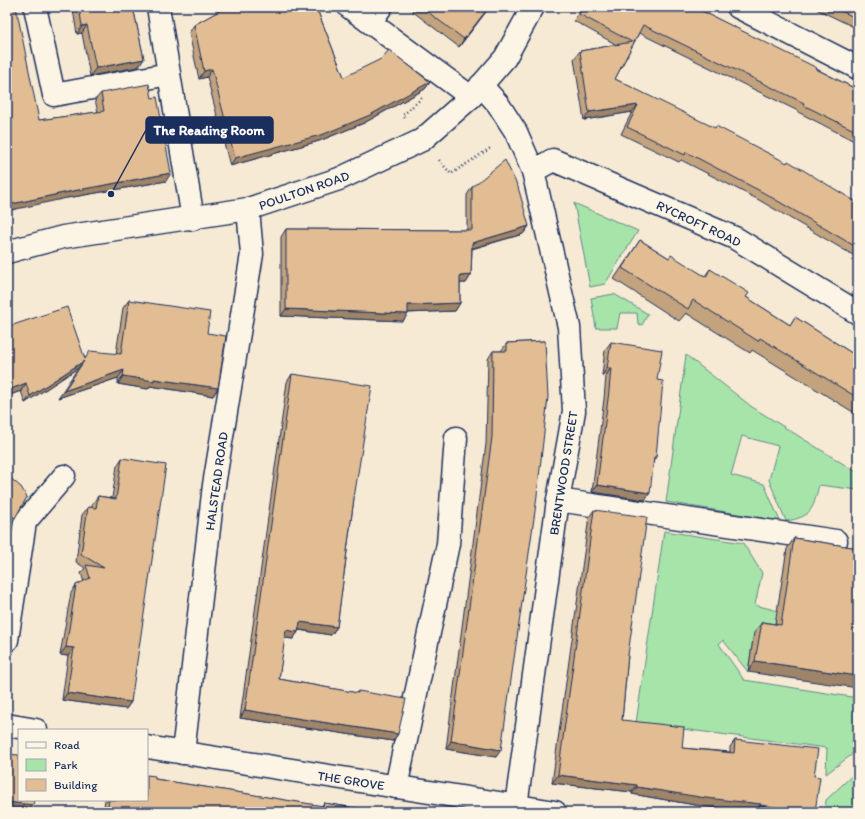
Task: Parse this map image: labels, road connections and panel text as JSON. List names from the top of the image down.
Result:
{
  "streets": {
    "street": [
      "POULTON ROAD",
      "RYCROFT ROAD",
      "BRENTWOOD STREET",
      "HALSTEAD ROAD",
      "THE GROVE"
    ]
  },
  "crossings": [
    ["POULTON ROAD", "BRENTWOOD STREET"],
    ["POULTON ROAD", "HALSTEAD ROAD"],
    ["RYCROFT ROAD", "BRENTWOOD STREET"],
    ["BRENTWOOD STREET", "THE GROVE"],
    ["HALSTEAD ROAD", "THE GROVE"]
  ],
  "places": ["The Reading Room"],
  "legend": ["Road", "Park", "Building"]
}
